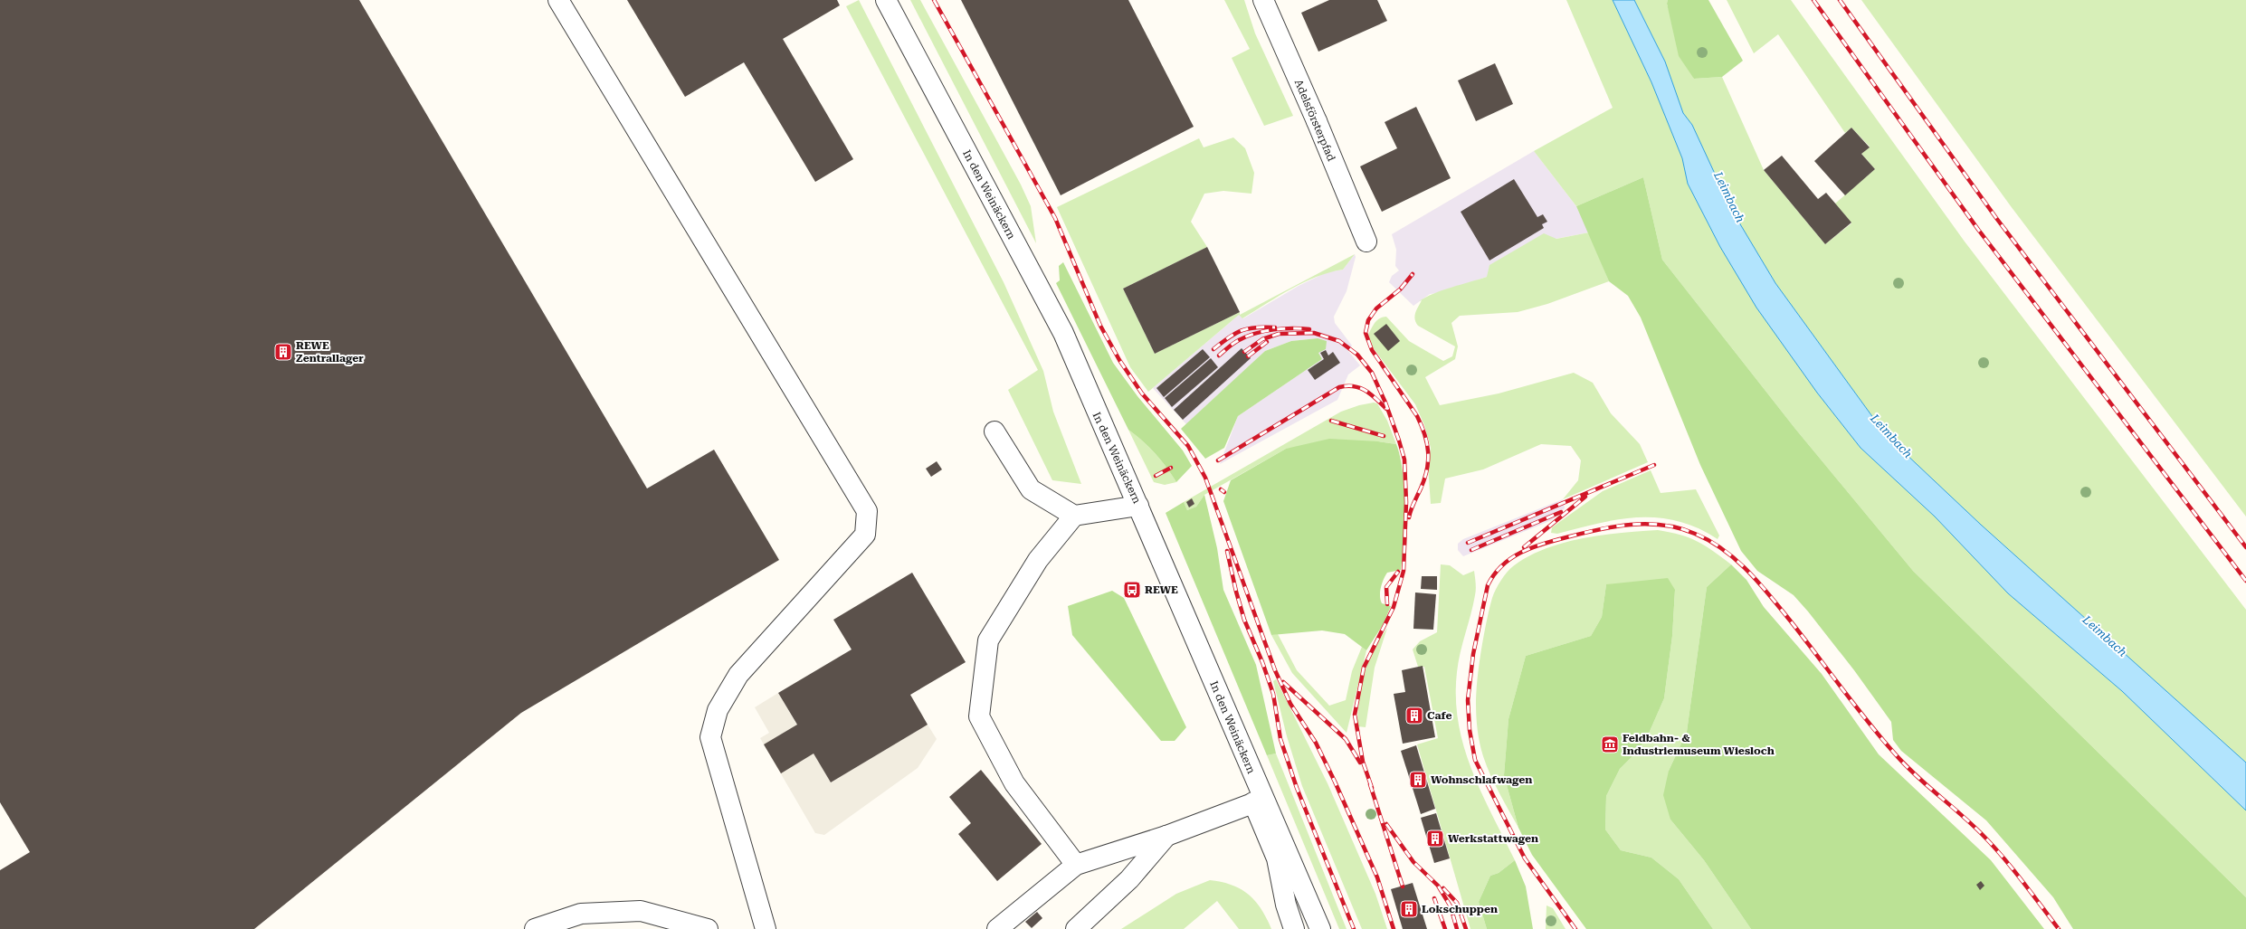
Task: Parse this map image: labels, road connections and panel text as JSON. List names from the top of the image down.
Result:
{
  "streets": {
    "street": ["Adelsförsterpfad", "In den Weinäckern"]
  },
  "water": ["Leimbach"],
  "places": {
    "building": [
      "REWE Zentrallager",
      "Cafe",
      "Wohnschlafwagen",
      "Werkstattwagen",
      "Lokschuppen"
    ],
    "bus stop": ["REWE"],
    "museum": ["Feldbahn- & Industriemuseum Wiesloch"]
  }
}
